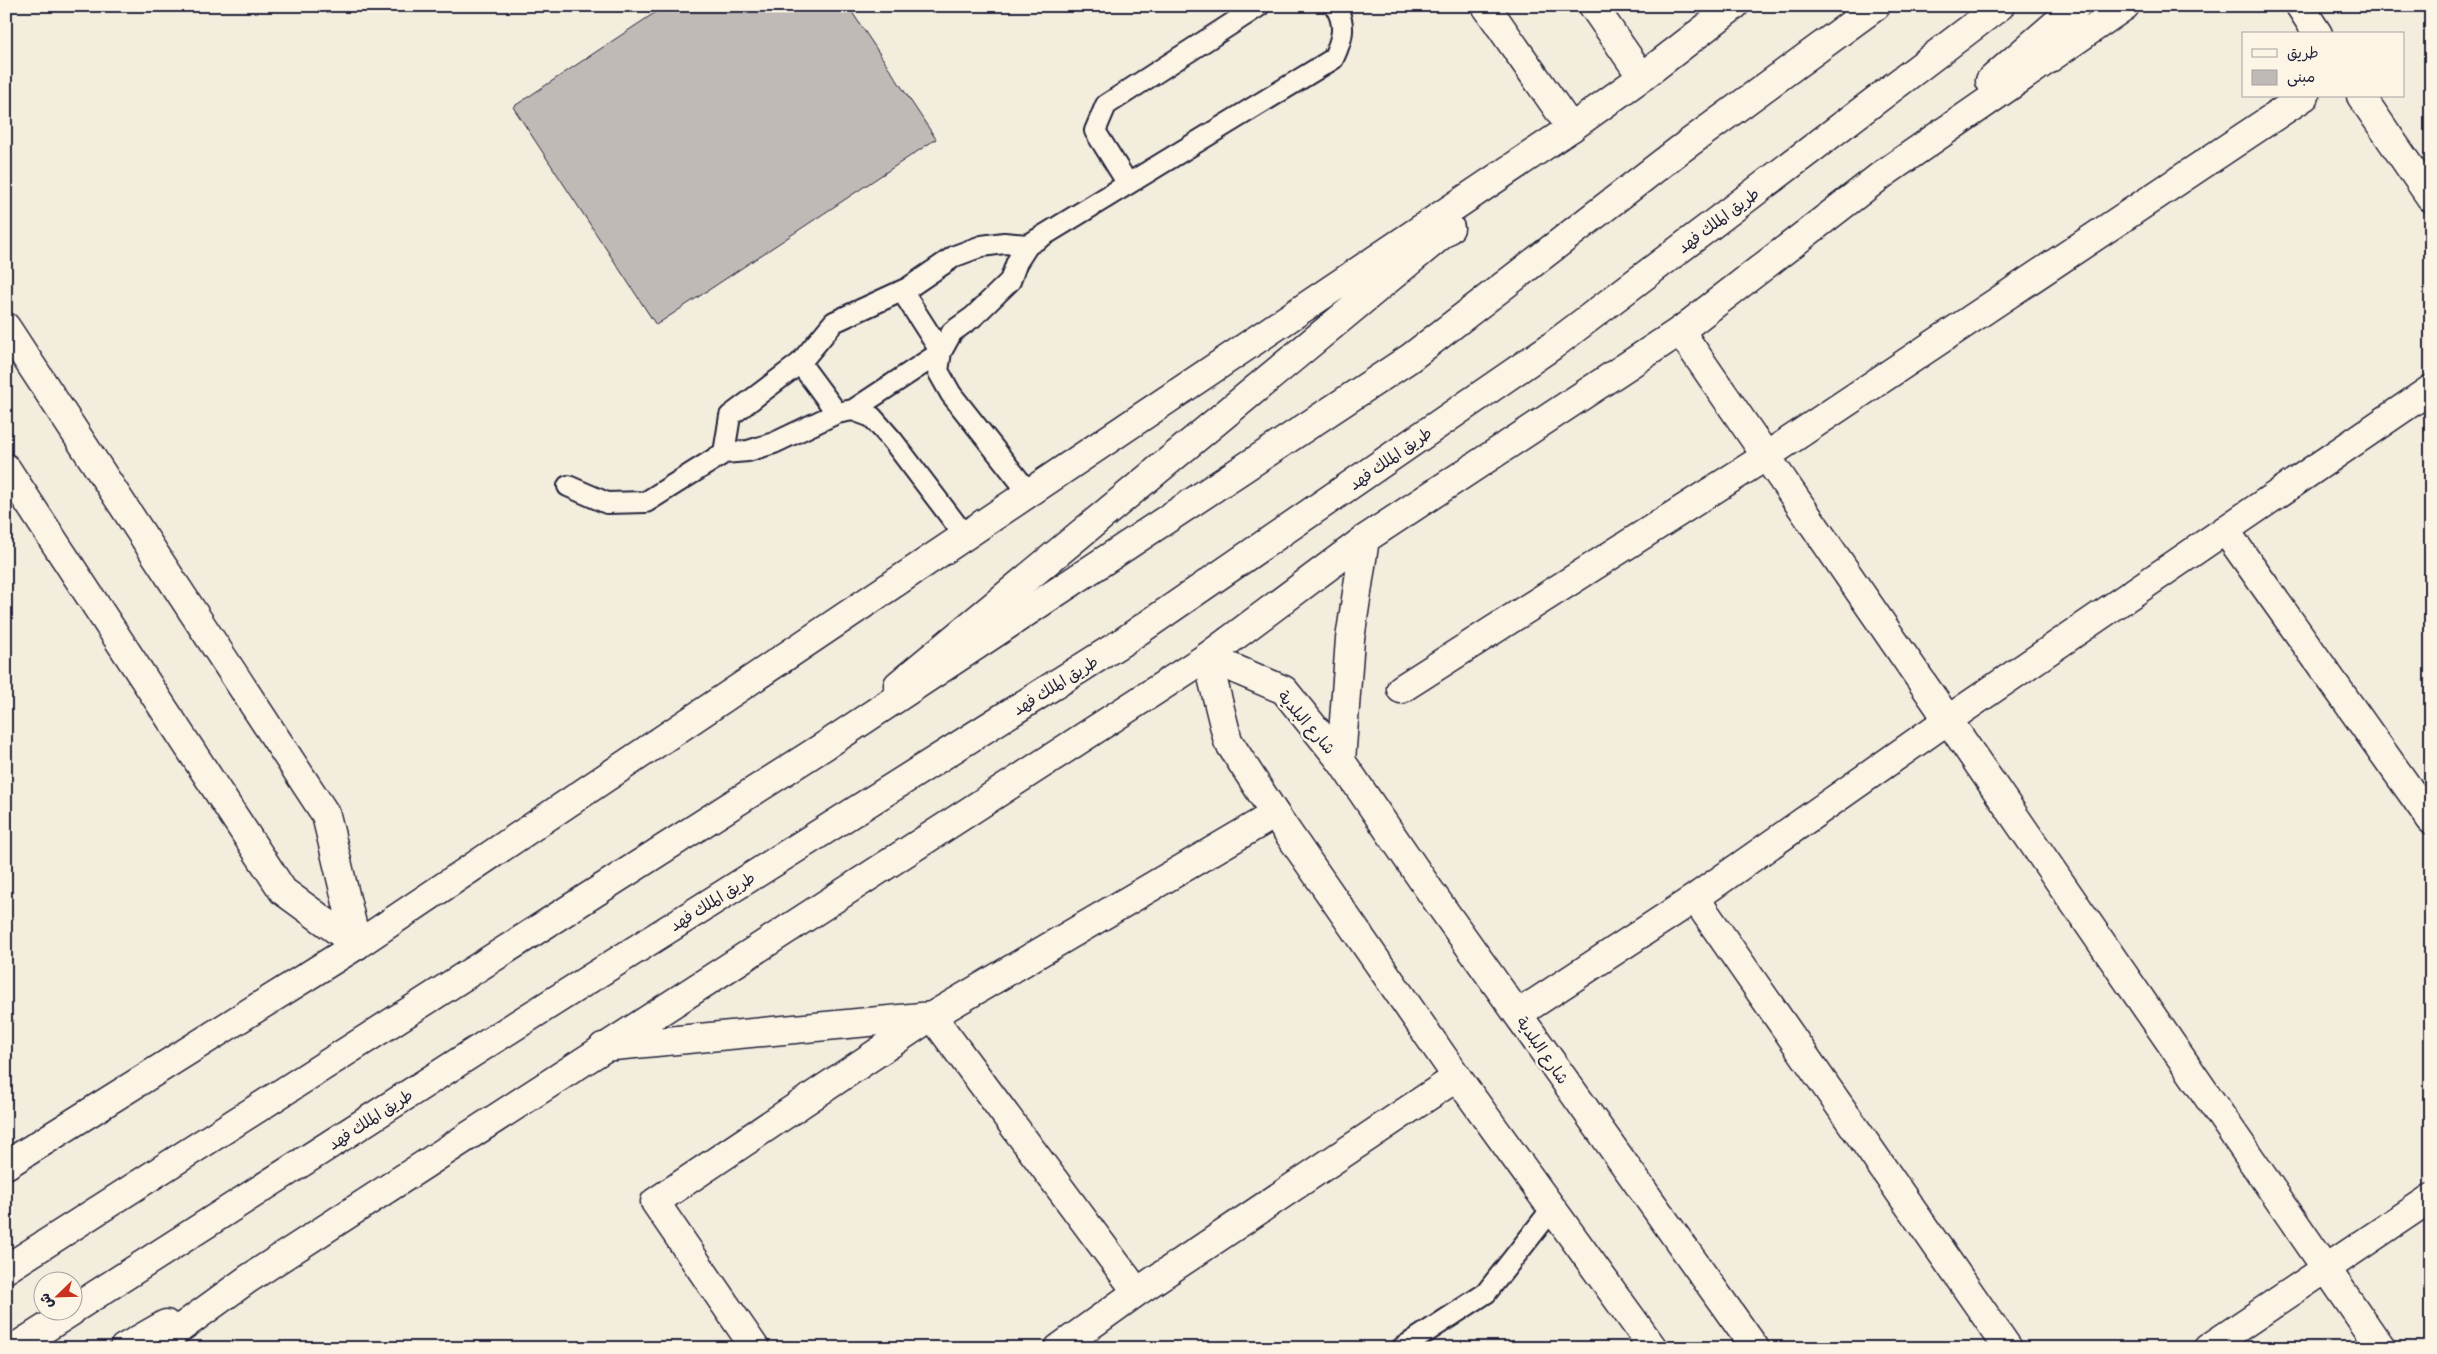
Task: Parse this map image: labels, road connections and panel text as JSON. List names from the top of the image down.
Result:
{
  "streets": {
    "main road": ["طريق الملك فهد", "شارع البلدية"]
  },
  "legend": ["طريق", "مبنى"],
  "north": "bottom left"
}
